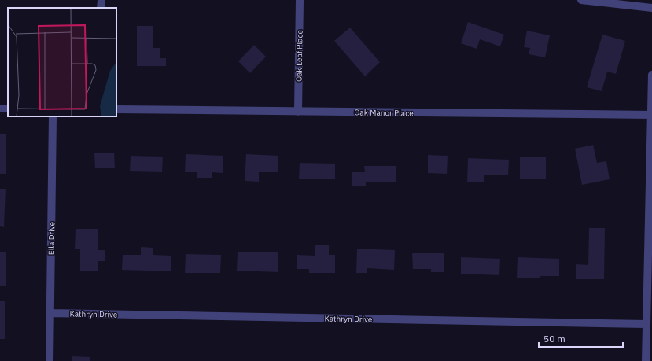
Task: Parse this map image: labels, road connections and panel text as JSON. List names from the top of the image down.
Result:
{
  "streets": {
    "street": [
      "Oak Leaf Place",
      "Oak Manor Place",
      "Ella Drive",
      "Kathryn Drive"
    ]
  },
  "crossings": [
    ["Oak Leaf Place", "Oak Manor Place"],
    ["Ella Drive", "Kathryn Drive"]
  ],
  "scale_bar": "50 m"
}
